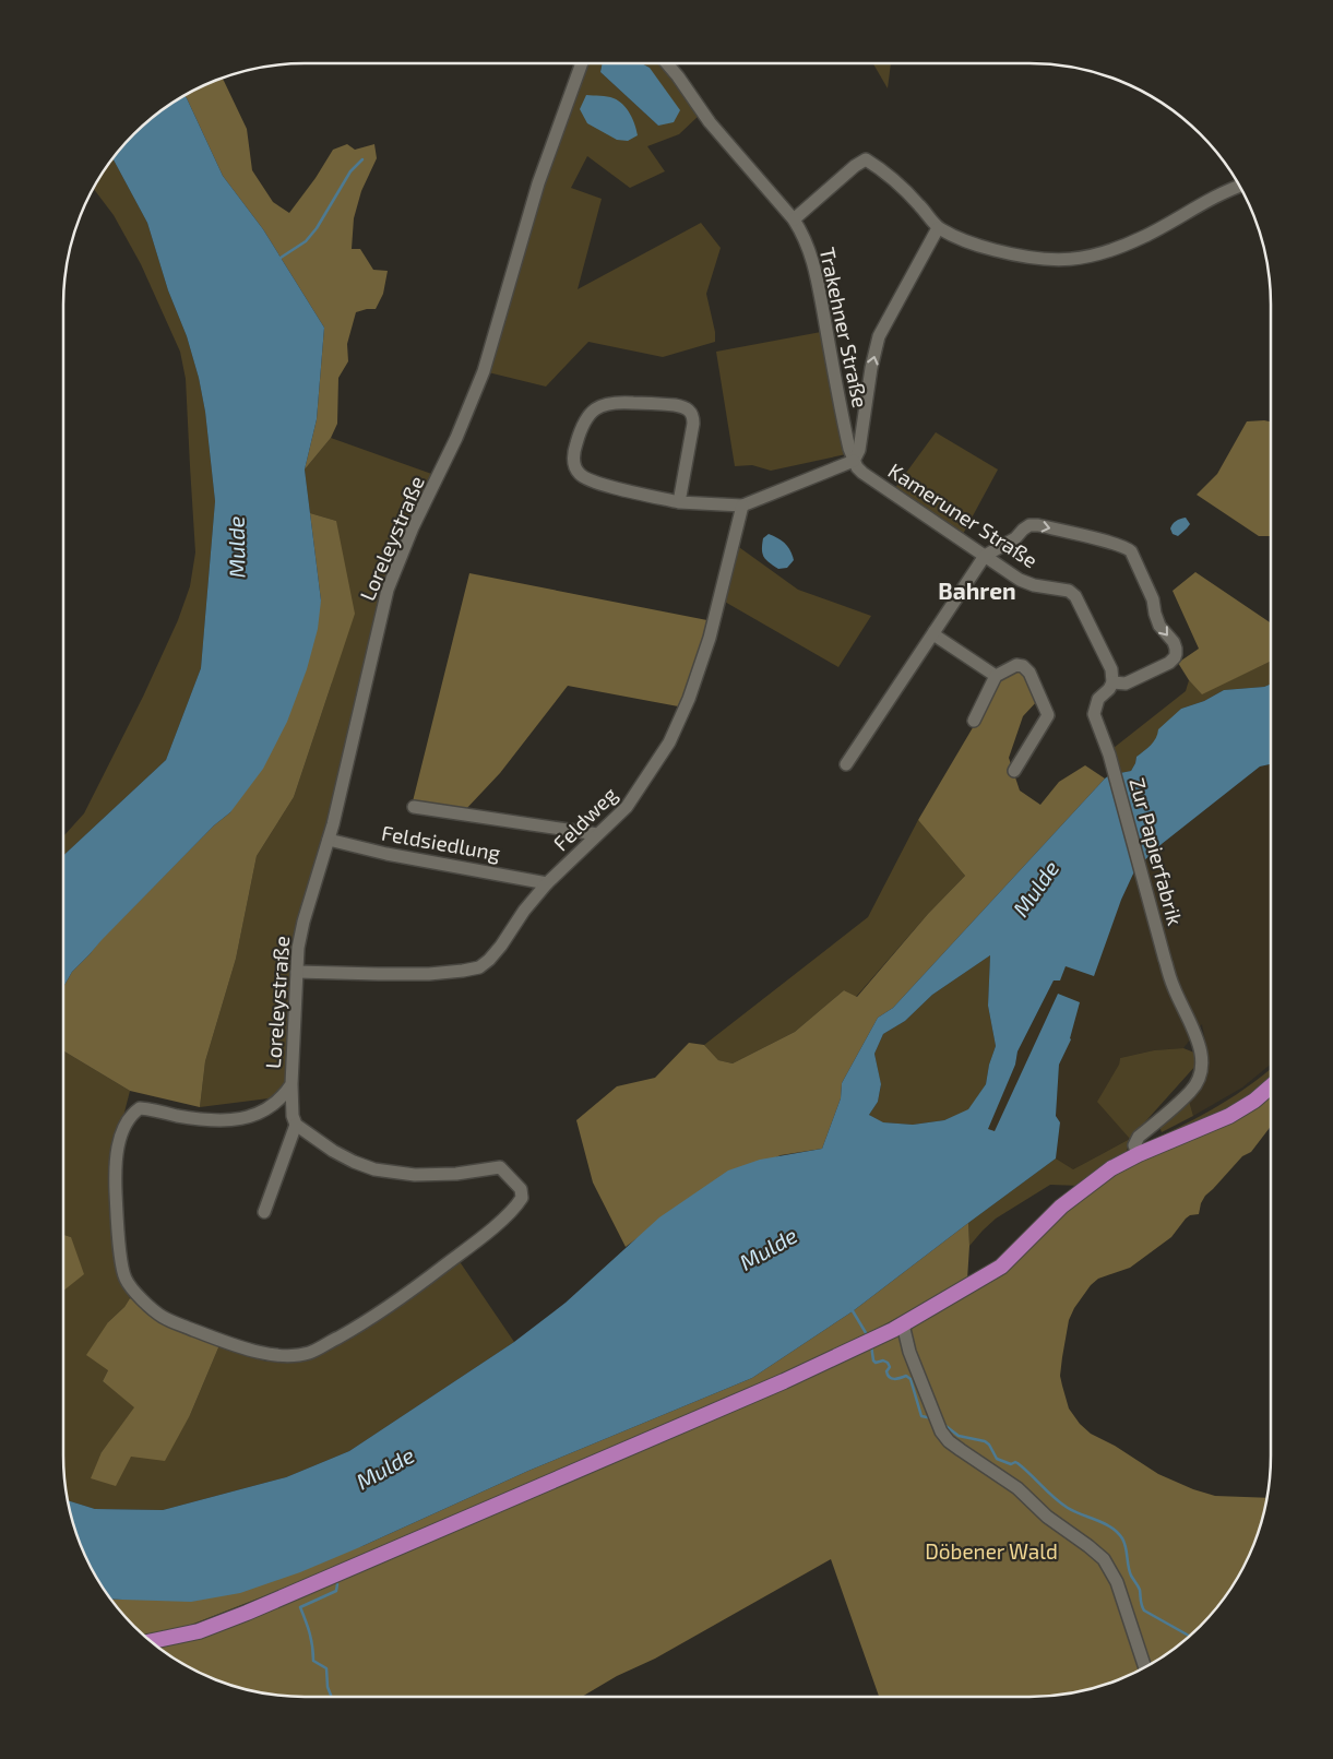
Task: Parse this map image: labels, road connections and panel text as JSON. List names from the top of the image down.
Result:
{
  "streets": {
    "street": [
      "Trakehner Straße",
      "Kameruner Straße",
      "Loreleystraße",
      "Feldweg",
      "Feldsiedlung",
      "Zur Papierfabrik"
    ]
  },
  "crossings": [
    ["Trakehner Straße", "Kameruner Straße"],
    ["Kameruner Straße", "Zur Papierfabrik"],
    ["Loreleystraße", "Feldweg"],
    ["Loreleystraße", "Feldsiedlung"],
    ["Feldweg", "Feldsiedlung"]
  ],
  "districts": ["Bahren"],
  "water": ["Mulde"],
  "parks": ["Döbener Wald"]
}
